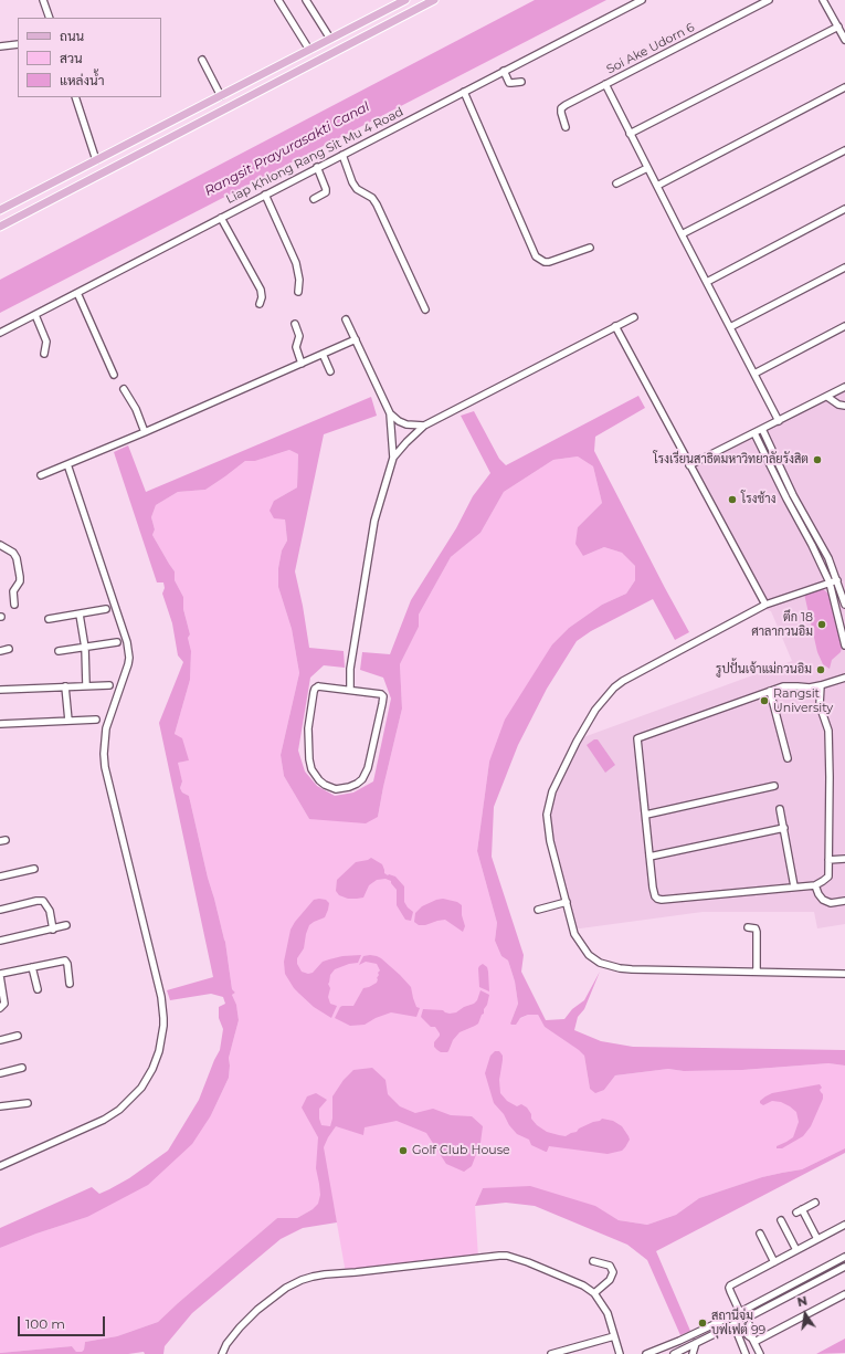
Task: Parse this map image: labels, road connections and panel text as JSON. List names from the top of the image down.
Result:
{
  "streets": {
    "street": ["Soi Ake Udorn 6", "Liap Khlong Rang Sit Mu 4 Road"]
  },
  "water": ["Rangsit Prayurasakti Canal"],
  "places": [
    "โรงเรียนสาธิตมหาวิทยาลัยรังสิต",
    "โรงช้าง",
    "ตึก 18 ศาลากวนอิม",
    "รูปปั้นเจ้าแม่กวนอิม",
    "Rangsit University",
    "Golf Club House",
    "สถานีจุ่ม บุฟเฟต์ 99"
  ],
  "legend": ["ถนน", "สวน", "แหล่งน้ำ"],
  "scale_bar": "100 m",
  "north": "top"
}
